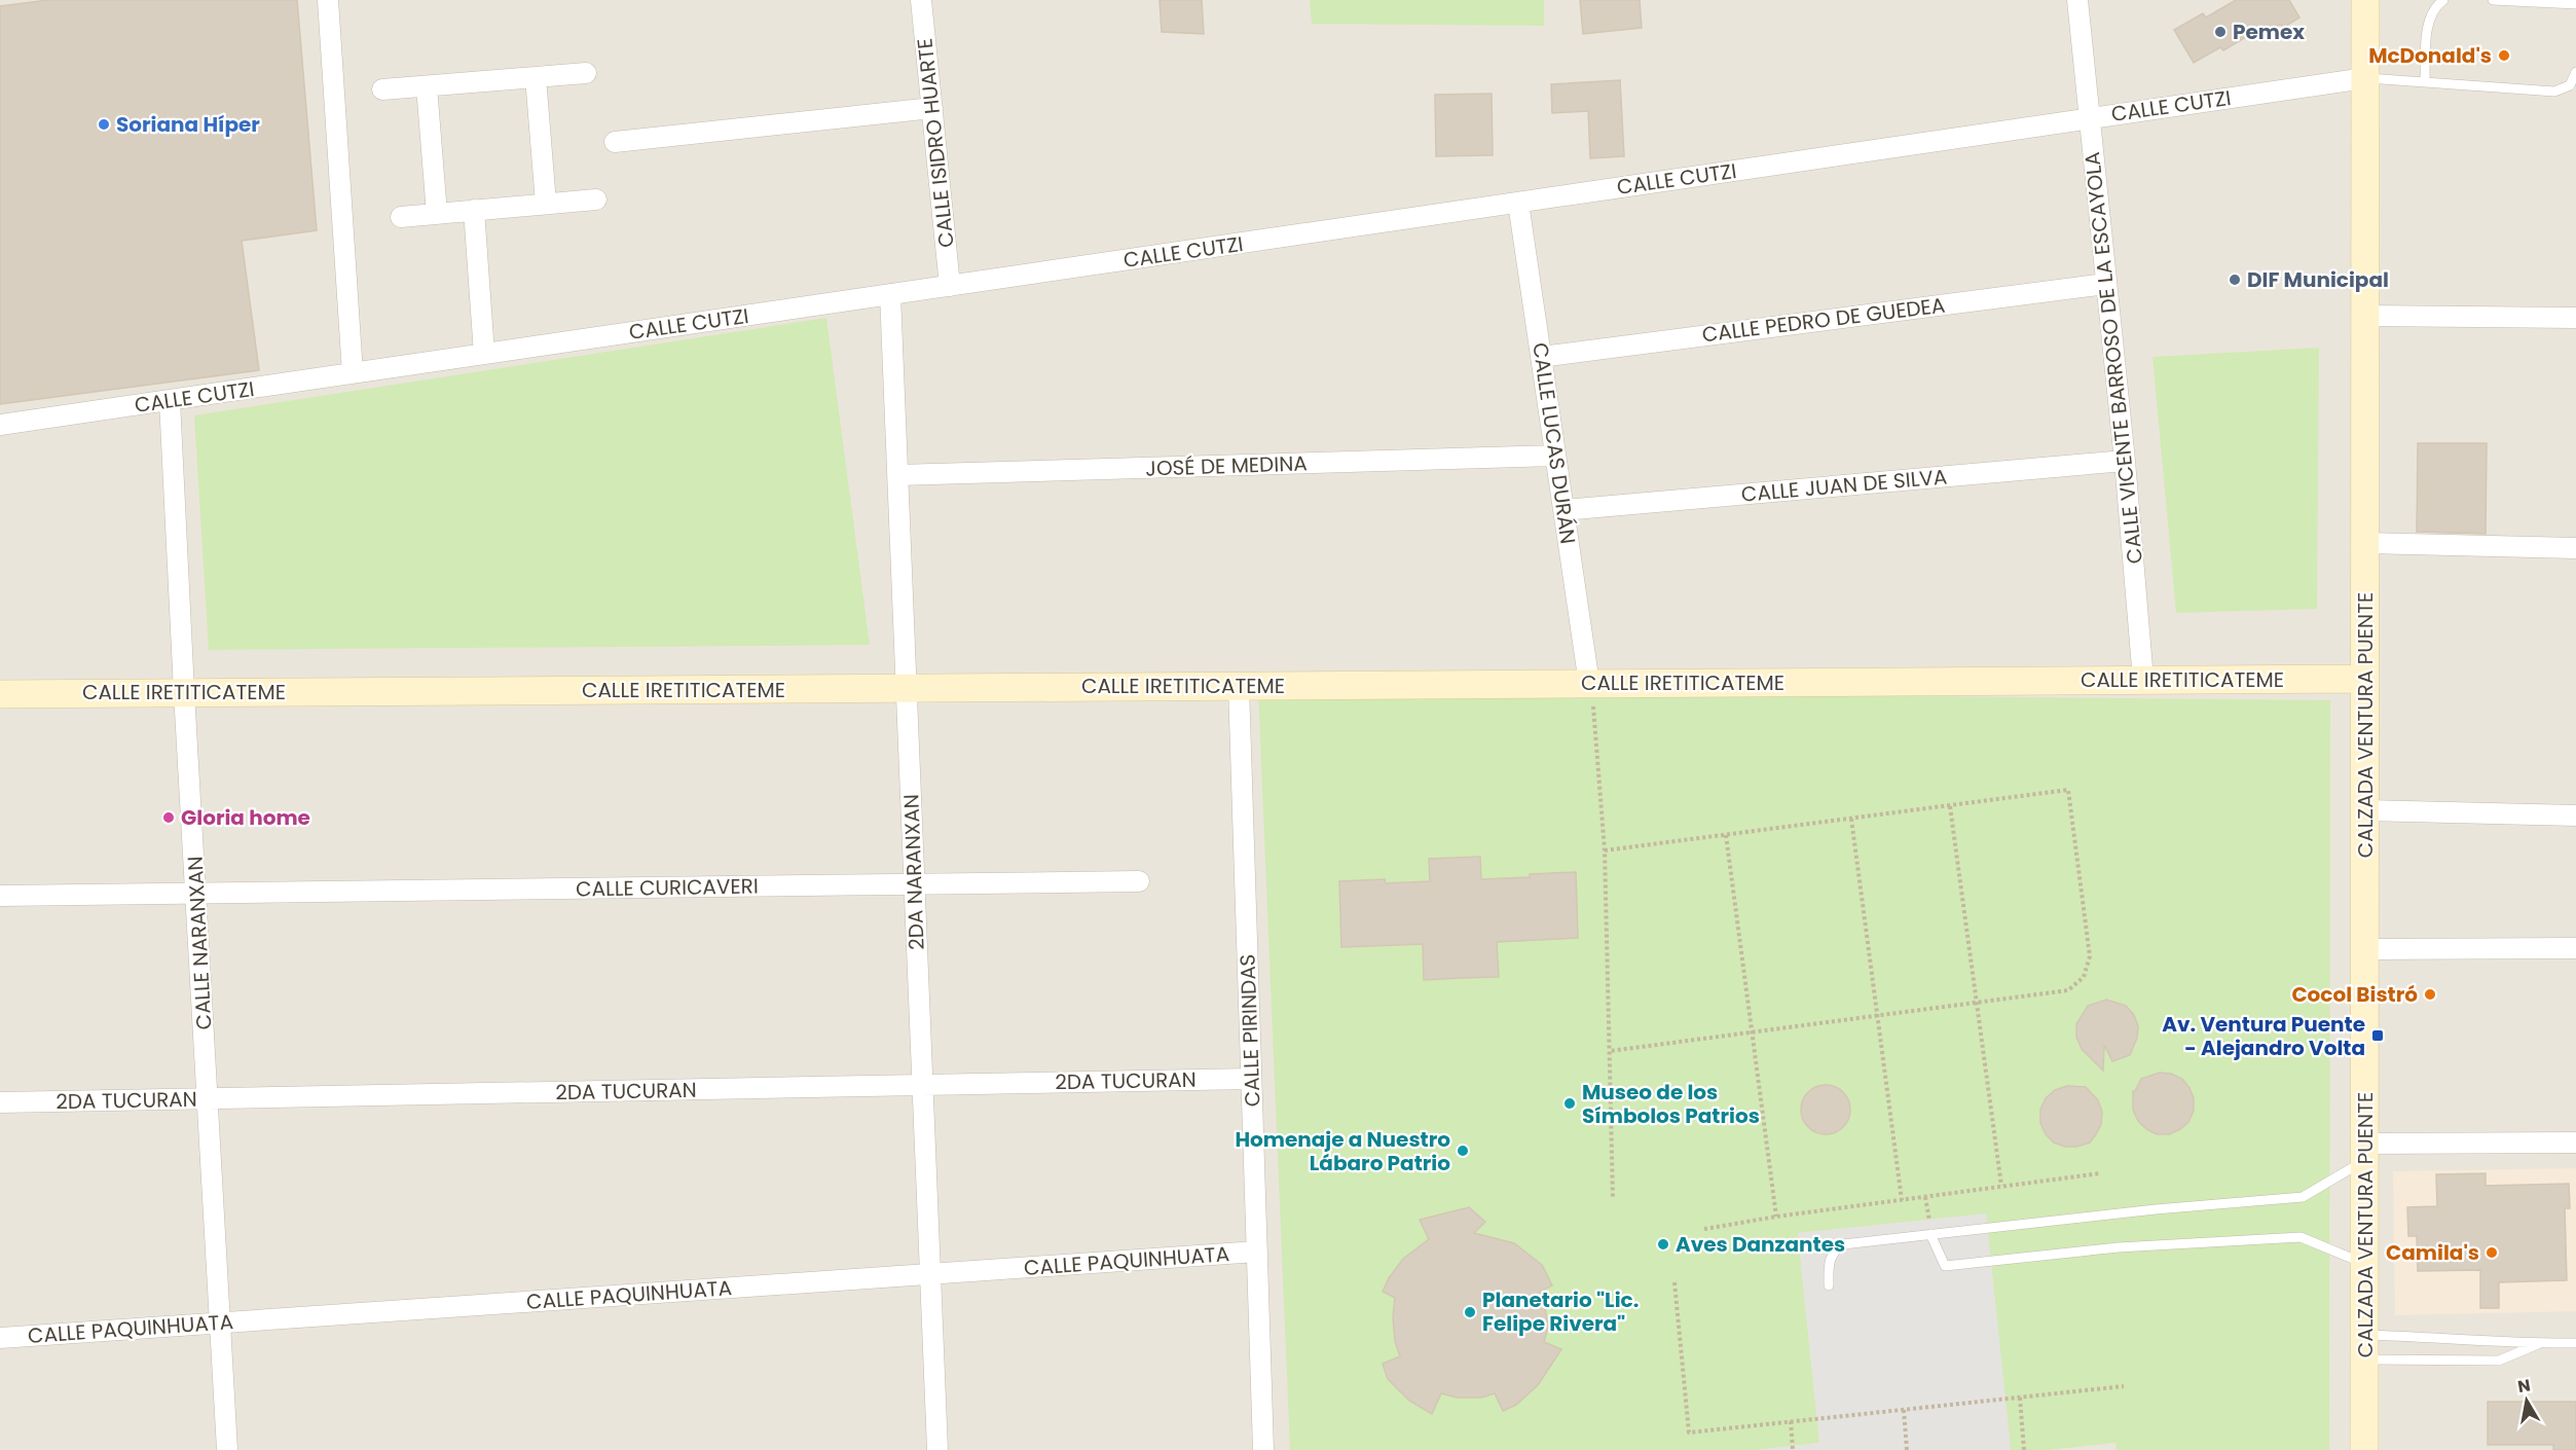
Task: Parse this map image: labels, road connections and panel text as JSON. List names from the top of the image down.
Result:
{
  "streets": {
    "street": [
      "CALLE CUTZI",
      "CALLE ISIDRO HUARTE",
      "CALLE PEDRO DE GUEDEA",
      "CALLE VICENTE BARROSO DE LA ESCAYOLA",
      "CALLE LUCAS DURÁN",
      "JOSÉ DE MEDINA",
      "CALLE JUAN DE SILVA",
      "CALLE IRETITICATEME",
      "CALZADA VENTURA PUENTE",
      "2DA NARANXAN",
      "CALLE CURICAVERI",
      "CALLE NARANXAN",
      "CALLE PIRINDAS",
      "2DA TUCURAN",
      "CALLE PAQUINHUATA"
    ]
  },
  "crossings": [
    ["CALLE CUTZI", "CALLE ISIDRO HUARTE"],
    ["CALLE CUTZI", "CALLE VICENTE BARROSO DE LA ESCAYOLA"],
    ["CALLE CUTZI", "CALLE LUCAS DURÁN"],
    ["CALLE CUTZI", "CALZADA VENTURA PUENTE"],
    ["CALLE CUTZI", "2DA NARANXAN"],
    ["CALLE CUTZI", "CALLE NARANXAN"],
    ["CALLE PEDRO DE GUEDEA", "CALLE VICENTE BARROSO DE LA ESCAYOLA"],
    ["CALLE PEDRO DE GUEDEA", "CALLE LUCAS DURÁN"],
    ["CALLE VICENTE BARROSO DE LA ESCAYOLA", "CALLE JUAN DE SILVA"],
    ["CALLE VICENTE BARROSO DE LA ESCAYOLA", "CALLE IRETITICATEME"],
    ["CALLE LUCAS DURÁN", "JOSÉ DE MEDINA"],
    ["CALLE LUCAS DURÁN", "CALLE JUAN DE SILVA"],
    ["CALLE LUCAS DURÁN", "CALLE IRETITICATEME"],
    ["JOSÉ DE MEDINA", "2DA NARANXAN"],
    ["CALLE IRETITICATEME", "CALZADA VENTURA PUENTE"],
    ["CALLE IRETITICATEME", "2DA NARANXAN"],
    ["CALLE IRETITICATEME", "CALLE NARANXAN"],
    ["CALLE IRETITICATEME", "CALLE PIRINDAS"],
    ["2DA NARANXAN", "CALLE CURICAVERI"],
    ["2DA NARANXAN", "2DA TUCURAN"],
    ["2DA NARANXAN", "CALLE PAQUINHUATA"],
    ["CALLE CURICAVERI", "CALLE NARANXAN"],
    ["CALLE NARANXAN", "2DA TUCURAN"],
    ["CALLE NARANXAN", "CALLE PAQUINHUATA"],
    ["CALLE PIRINDAS", "2DA TUCURAN"],
    ["CALLE PIRINDAS", "CALLE PAQUINHUATA"]
  ],
  "places": {
    "other": [
      "Pemex",
      "McDonald's",
      "Soriana Híper",
      "DIF Municipal",
      "Gloria home",
      "Cocol Bistró",
      "Museo de los Símbolos Patrios",
      "Homenaje a Nuestro Lábaro Patrio",
      "Aves Danzantes",
      "Camila's",
      "Planetario \"Lic. Felipe Rivera\""
    ],
    "transit": ["Av. Ventura Puente - Alejandro Volta"]
  },
  "north": "top"
}
